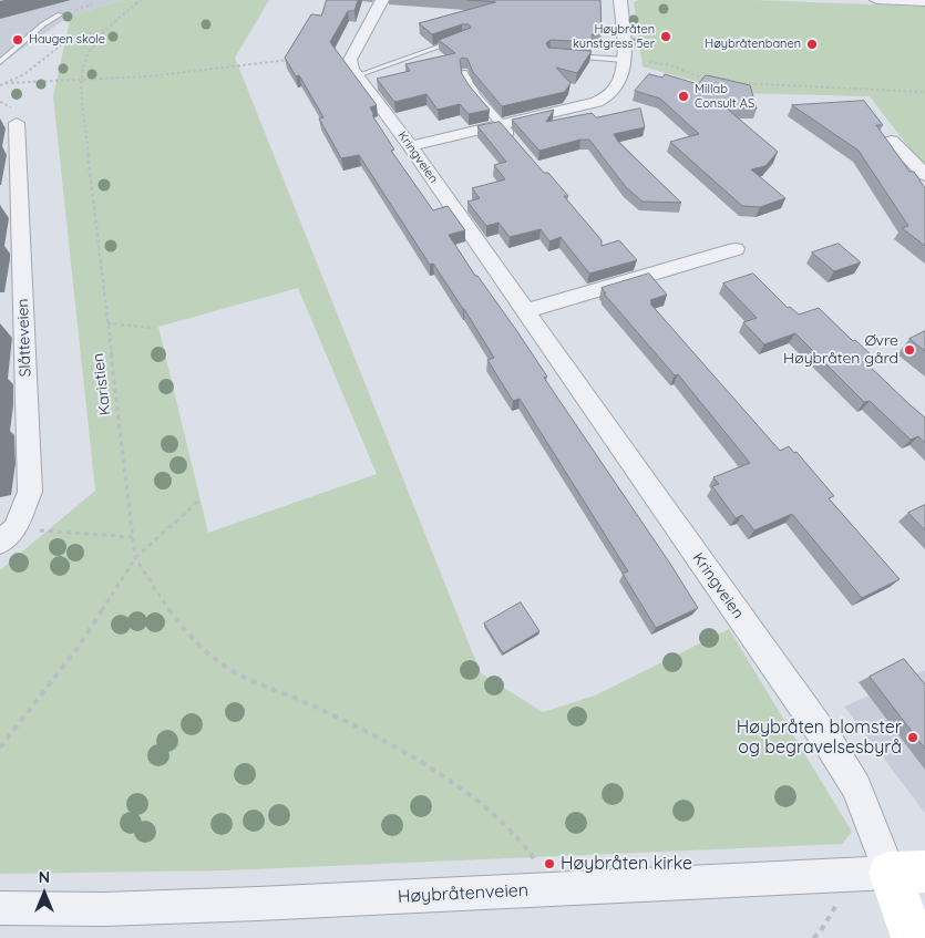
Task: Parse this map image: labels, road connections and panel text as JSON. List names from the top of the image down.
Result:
{
  "streets": {
    "street": ["Kringveien", "Slåtteveien", "Høybråtenveien"],
    "path": ["Karistien"]
  },
  "crossings": [
    ["Kringveien", "Høybråtenveien"]
  ],
  "places": [
    "Høybråten kunstgress 5er",
    "Haugen skole",
    "Høybråtenbanen",
    "Millab Consult AS",
    "Øvre Høybråten gård",
    "Høybråten blomster og begravelsesbyrå",
    "Høybråten kirke"
  ],
  "north": "top"
}
